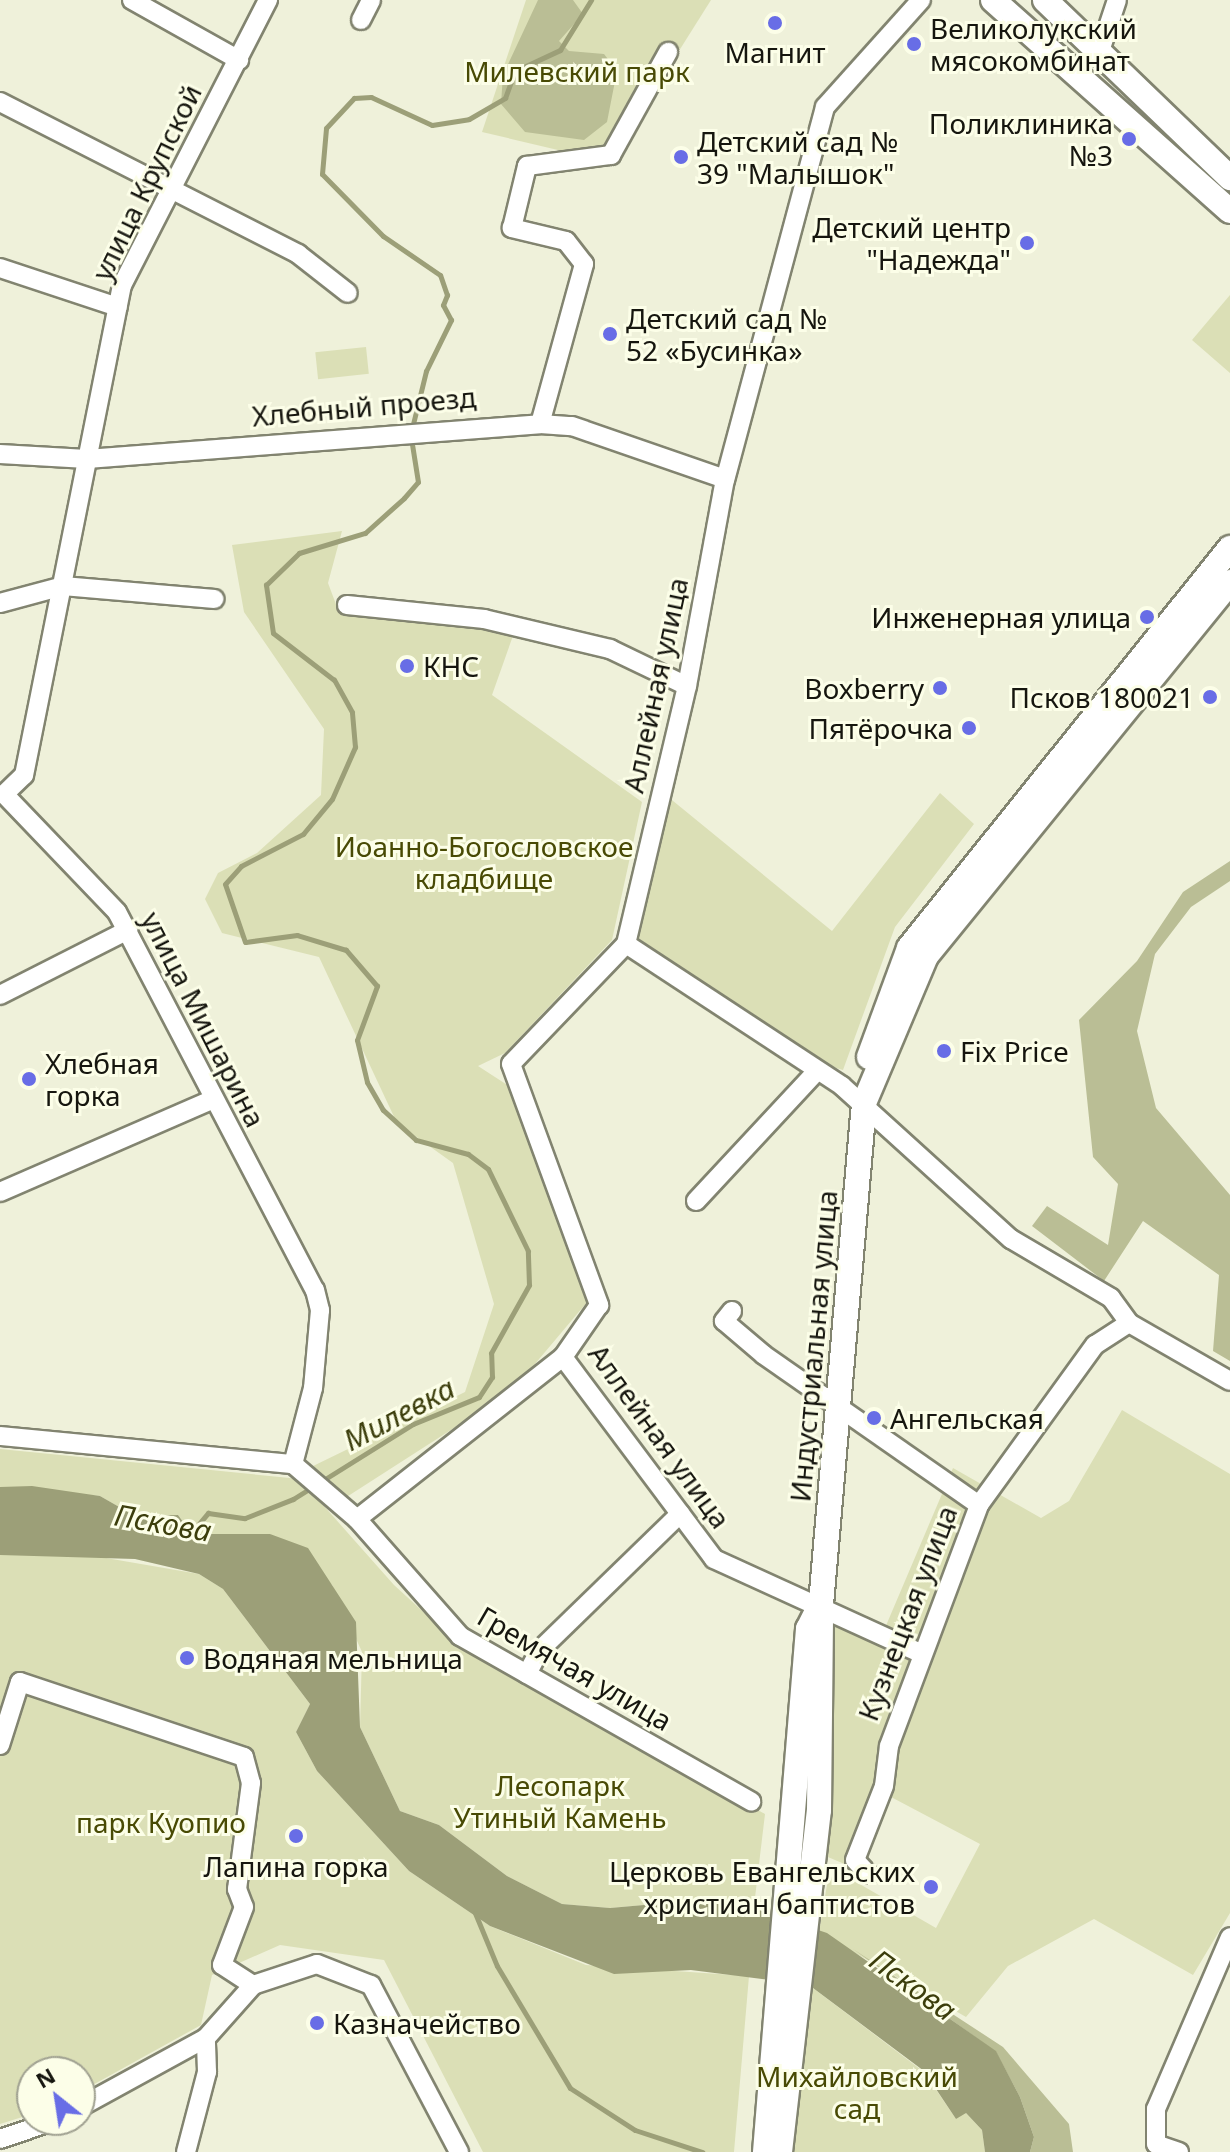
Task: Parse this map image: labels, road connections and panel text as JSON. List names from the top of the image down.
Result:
{
  "streets": {
    "street": [
      "улица Крупской",
      "Хлебный проезд",
      "Аллейная улица",
      "улица Мишарина",
      "Индустриальная улица",
      "Кузнецкая улица",
      "Гремячая улица"
    ]
  },
  "crossings": [
    ["улица Крупской", "Хлебный проезд"],
    ["улица Крупской", "улица Мишарина"],
    ["Хлебный проезд", "Аллейная улица"],
    ["Аллейная улица", "Индустриальная улица"],
    ["Аллейная улица", "Кузнецкая улица"],
    ["улица Мишарина", "Гремячая улица"]
  ],
  "water": ["Милевка", "Пскова"],
  "parks": [
    "Милевский парк",
    "Иоанно-Богословское кладбище",
    "Лесопарк Утиный Камень",
    "парк Куопио",
    "Михайловский сад"
  ],
  "places": [
    "Магнит",
    "Великолукский мясокомбинат",
    "Поликлиника №3",
    "Детский сад № 39 \"Малышок\"",
    "Детский центр \"Надежда\"",
    "Детский сад № 52 «Бусинка»",
    "Инженерная улица",
    "КНС",
    "Boxberry",
    "Псков 180021",
    "Пятёрочка",
    "Fix Price",
    "Хлебная горка",
    "Ангельская",
    "Водяная мельница",
    "Лапина горка",
    "Церковь Евангельских христиан баптистов",
    "Казначейство"
  ],
  "north": "top left"
}
